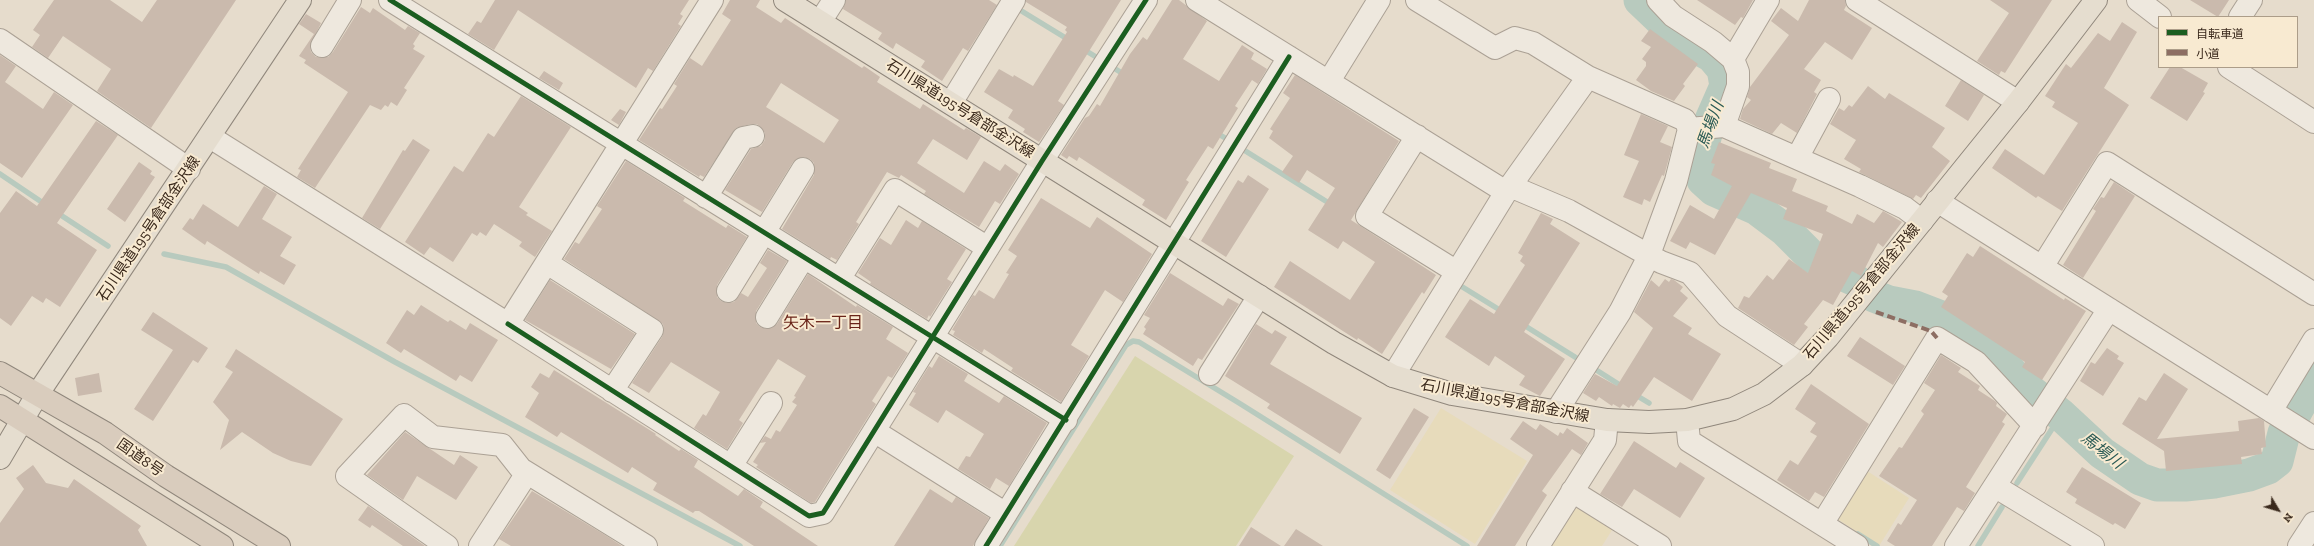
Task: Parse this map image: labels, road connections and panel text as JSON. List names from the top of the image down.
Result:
{
  "streets": {
    "highway": ["国道8号"],
    "main road": ["石川県道195号倉部金沢線"]
  },
  "crossings": [
    ["石川県道195号倉部金沢線", "国道8号"]
  ],
  "districts": ["矢木一丁目"],
  "water": ["馬場川"],
  "legend": ["自転車道", "小道"],
  "north": "bottom right"
}
